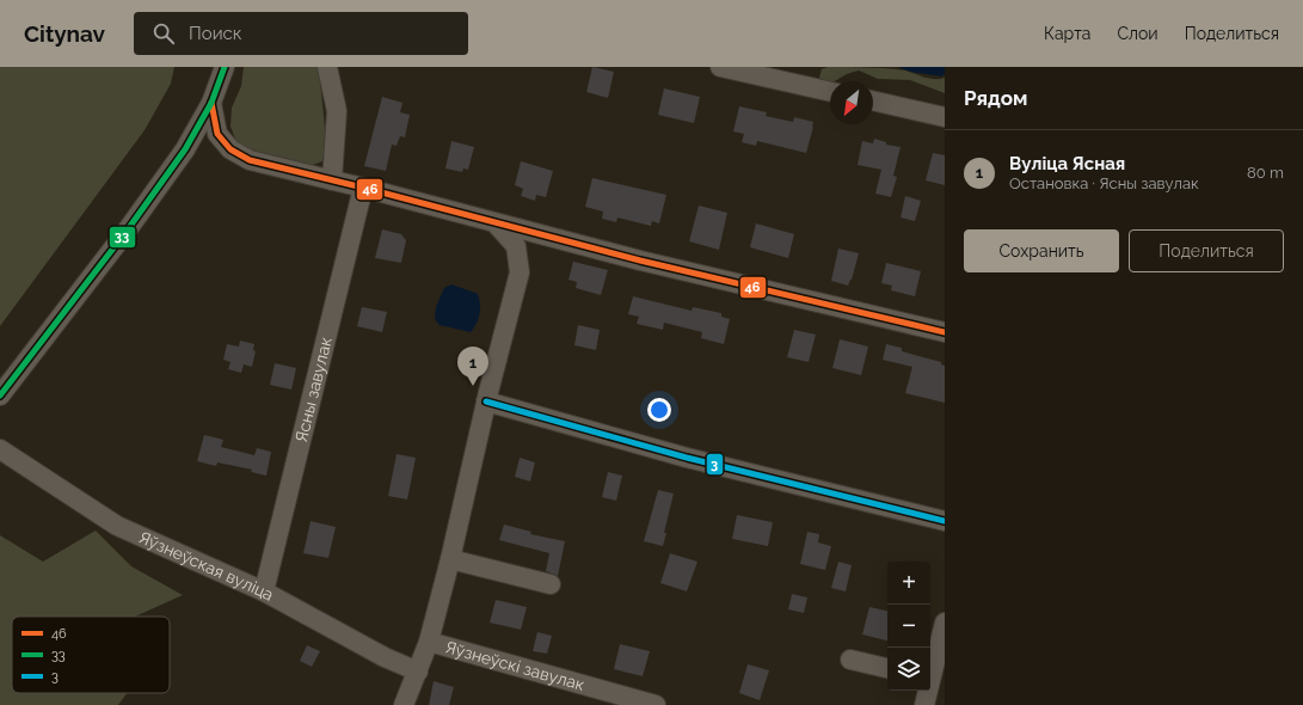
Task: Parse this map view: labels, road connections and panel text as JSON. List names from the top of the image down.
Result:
{
  "streets": {
    "street": ["Ясны завулак", "Яўзнеўская вуліца", "Яўзнеўскі завулак"]
  },
  "crossings": [
    ["Ясны завулак", "Яўзнеўская вуліца"]
  ],
  "lines": ["transit line 33", "transit line 46", "transit line 3"],
  "legend": ["46", "33", "3"],
  "north": "bottom left",
  "page": {
    "header": "Citynav",
    "search": "Поиск",
    "nav": ["Карта", "Слои", "Поделиться"],
    "heading": "Рядом",
    "list": [
      {
        "mark": "1",
        "name": "Вуліца Ясная",
        "note": "Остановка · Ясны завулак",
        "value": "80 m"
      }
    ],
    "buttons": ["Сохранить", "Поделиться"],
    "pins": "1",
    "map_buttons": ["+", "−"]
  }
}
